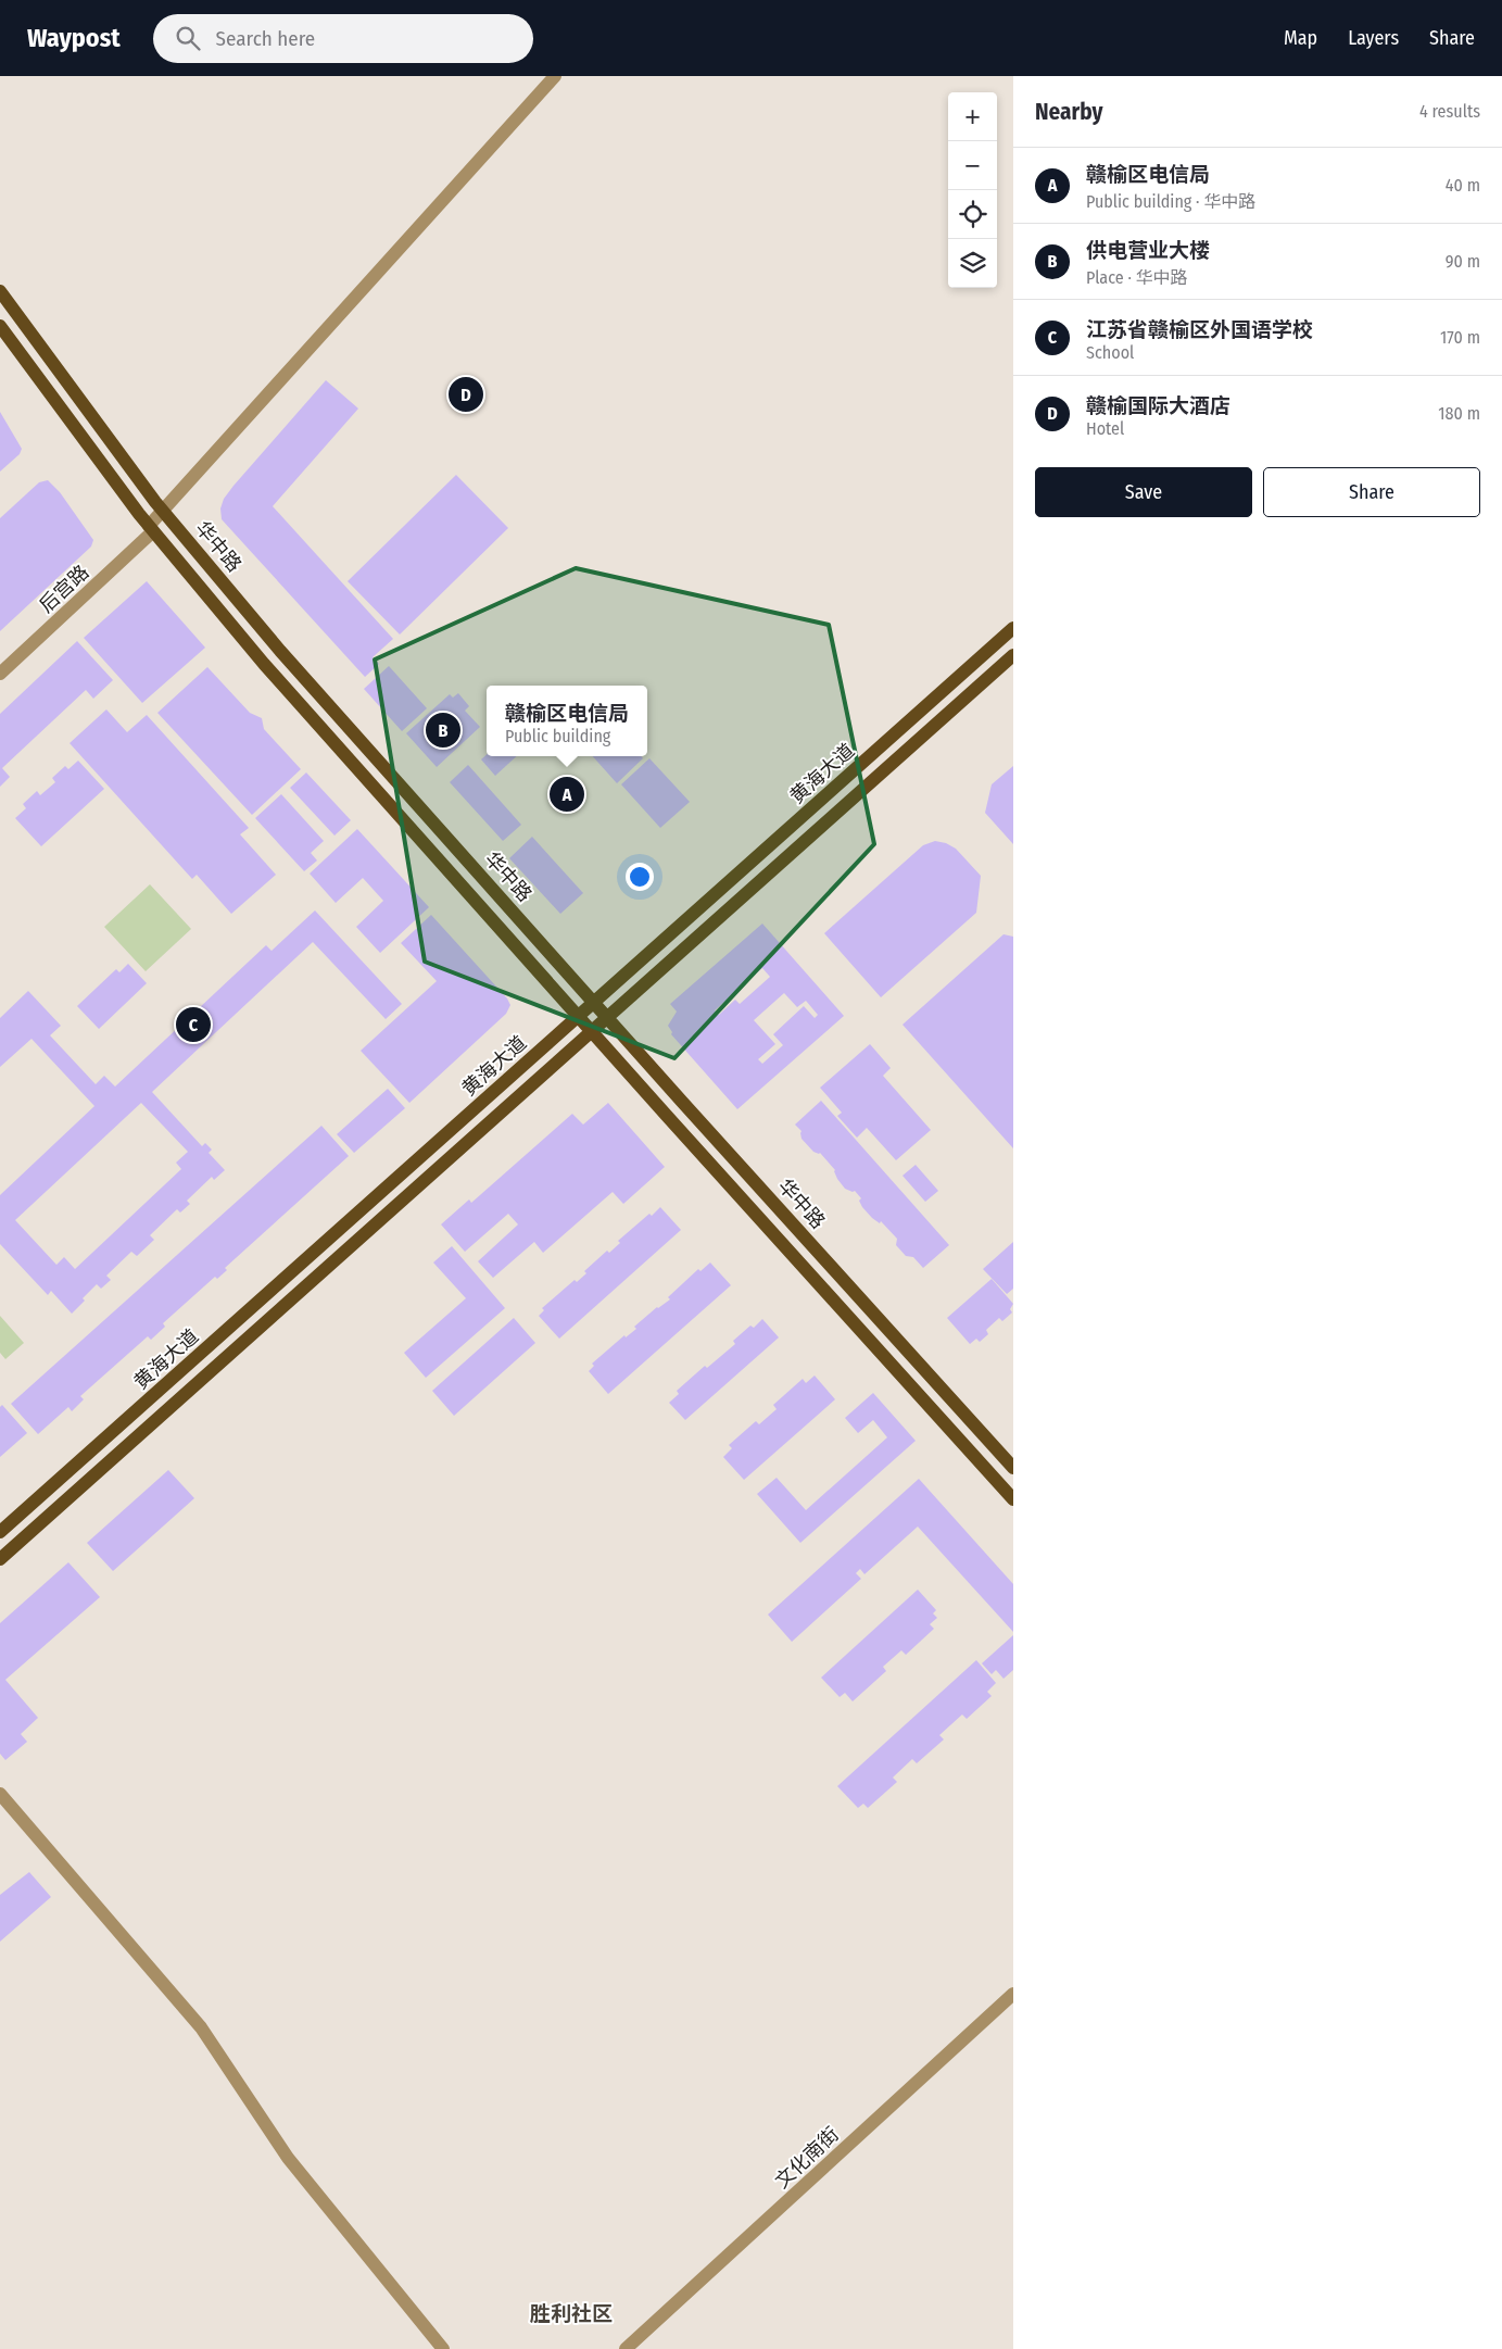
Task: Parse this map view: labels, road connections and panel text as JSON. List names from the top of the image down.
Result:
{
  "streets": {
    "main road": ["华中路", "黄海大道"],
    "street": ["后宫路", "文化南街"]
  },
  "crossings": [
    ["华中路", "后宫路"],
    ["华中路", "黄海大道"]
  ],
  "districts": ["胜利社区"],
  "page": {
    "header": "Waypost",
    "search": "Search here",
    "nav": ["Map", "Layers", "Share"],
    "heading": ["Nearby", "4 results"],
    "map_buttons": ["+", "−"],
    "list": [
      {
        "mark": "A",
        "name": "赣榆区电信局",
        "note": "Public building · 华中路",
        "value": "40 m"
      },
      {
        "mark": "B",
        "name": "供电营业大楼",
        "note": "Place · 华中路",
        "value": "90 m"
      },
      {
        "mark": "C",
        "name": "江苏省赣榆区外国语学校",
        "note": "School",
        "value": "170 m"
      },
      {
        "mark": "D",
        "name": "赣榆国际大酒店",
        "note": "Hotel",
        "value": "180 m"
      }
    ],
    "pins": [
      "D",
      "B",
      "A",
      "C"
    ],
    "buttons": ["Save", "Share"],
    "popup": ["赣榆区电信局", "Public building"]
  }
}
